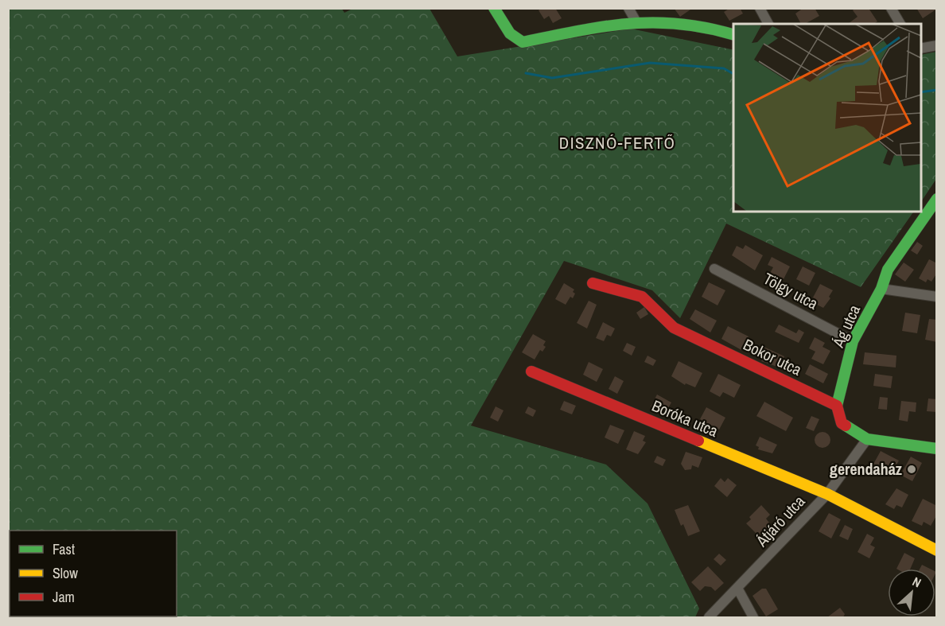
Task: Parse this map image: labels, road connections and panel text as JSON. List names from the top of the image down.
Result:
{
  "streets": {
    "street": [
      "Tölgy utca",
      "Ág utca",
      "Bokor utca",
      "Boróka utca",
      "Átjáró utca"
    ]
  },
  "crossings": [
    ["Tölgy utca", "Ág utca"],
    ["Ág utca", "Bokor utca"],
    ["Boróka utca", "Átjáró utca"]
  ],
  "districts": ["DISZNÓ-FERTŐ"],
  "places": ["gerendaház"],
  "legend": ["Fast", "Slow", "Jam"],
  "north": "top right"
}
